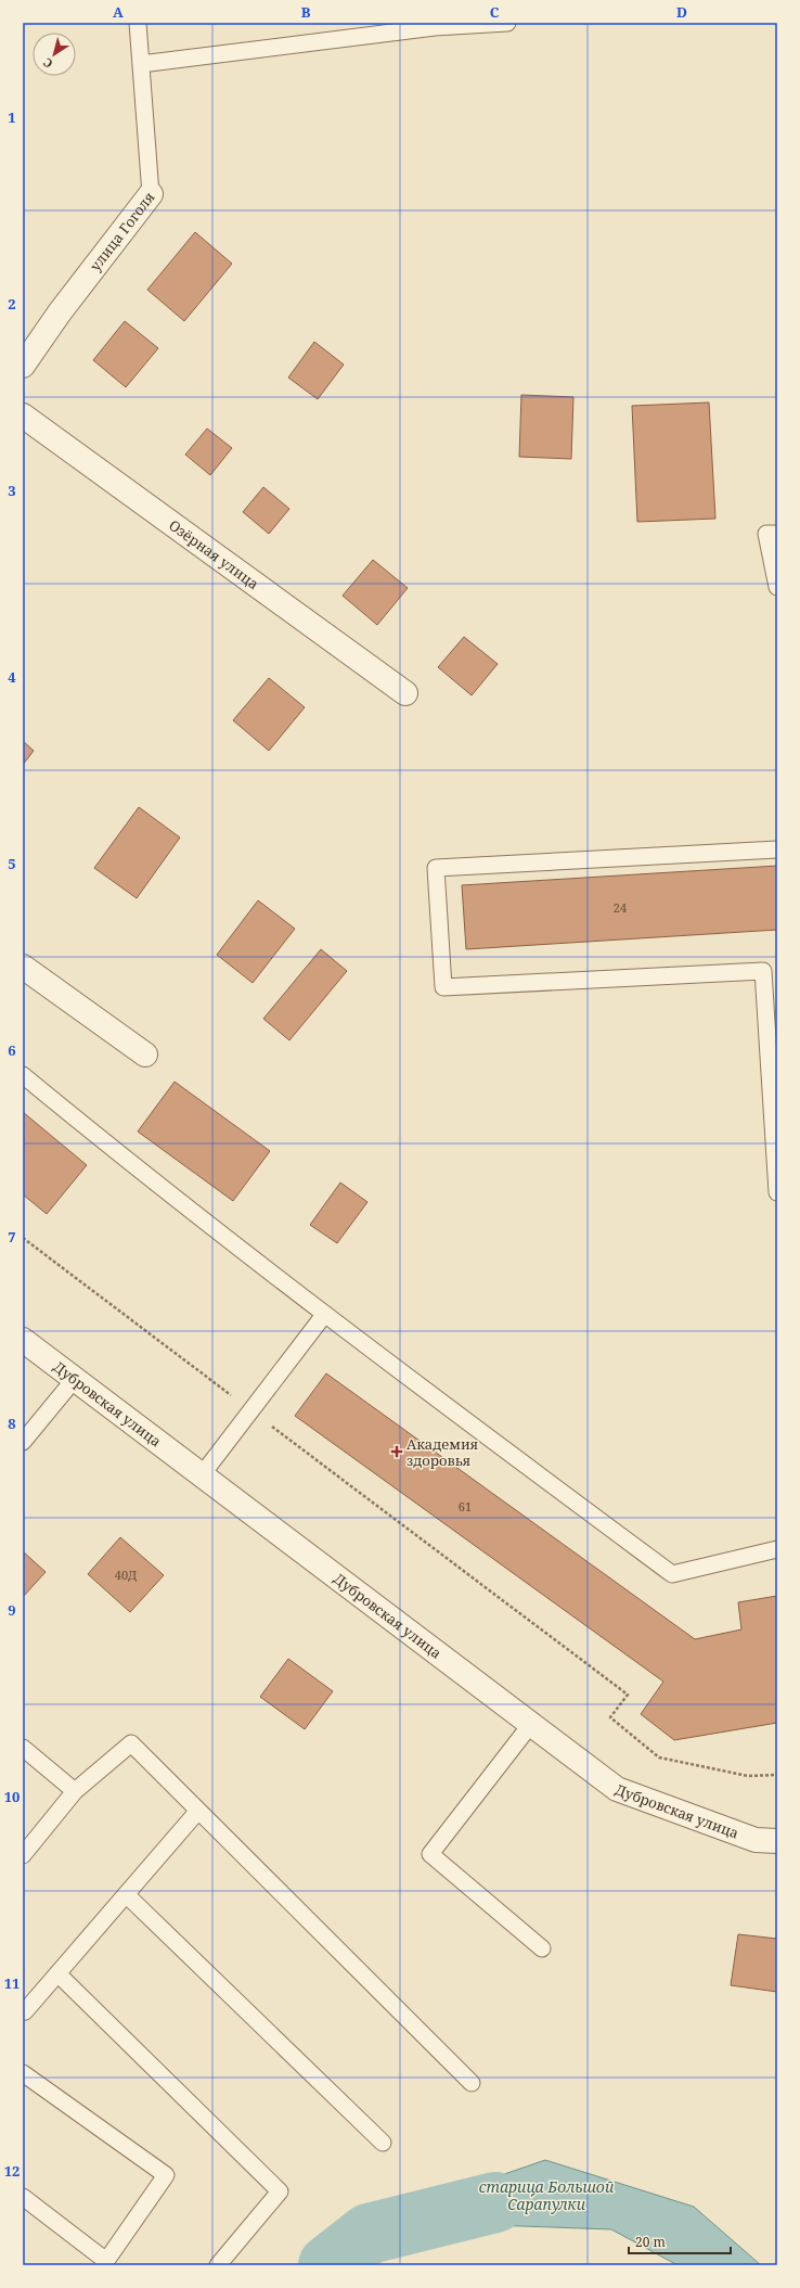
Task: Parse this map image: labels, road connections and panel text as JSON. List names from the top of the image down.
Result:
{
  "streets": {
    "street": ["улица Гоголя", "Озёрная улица", "Дубровская улица"]
  },
  "water": ["старица Большой Сарапулки"],
  "places": {
    "health": ["Академия здоровья"]
  },
  "house_numbers": ["24", "61", "40Д"],
  "scale_bar": "20 m",
  "north": "bottom left",
  "grid": {
    "columns": [
      "A",
      "B",
      "C",
      "D"
    ],
    "rows": [
      "1",
      "2",
      "3",
      "4",
      "5",
      "6",
      "7",
      "8",
      "9",
      "10",
      "11",
      "12"
    ]
  }
}
